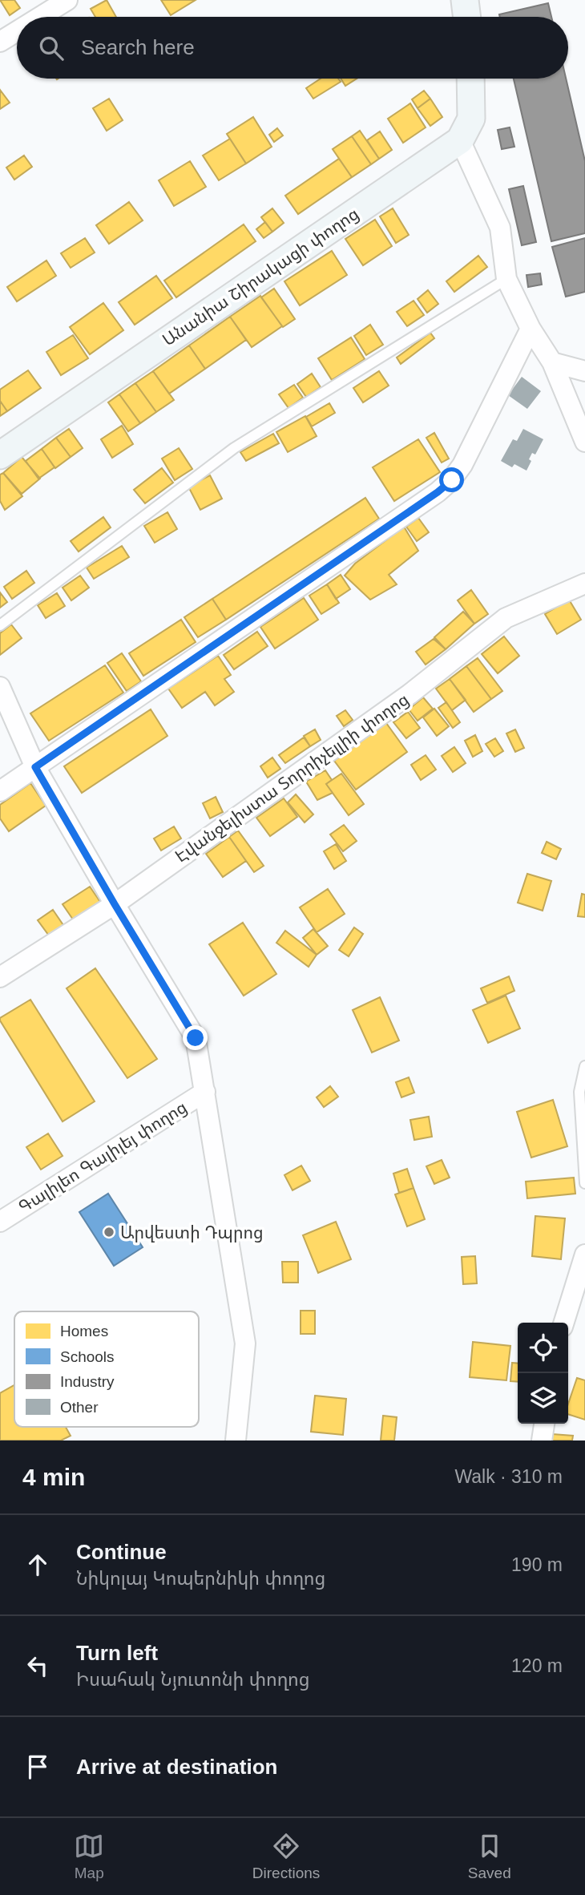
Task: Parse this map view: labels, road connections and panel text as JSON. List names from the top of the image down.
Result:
{
  "streets": {
    "main road": ["Անանիա Շիրակացի փողոց"],
    "street": ["Էվանջելիստա Տորրիչելլիի փողոց", "Գալիլեո Գալիլեյ փողոց"]
  },
  "places": ["Արվեստի Դպրոց"],
  "legend": [
    "Homes",
    "Schools",
    "Industry",
    "Other"
  ],
  "page": {
    "search": "Search here",
    "heading": ["4 min", "Walk · 310 m"],
    "list": [
      ["Continue", "Նիկոլայ Կոպերնիկի փողոց", "190 m"],
      ["Turn left", "Իսահակ Նյուտոնի փողոց", "120 m"],
      "Arrive at destination"
    ],
    "nav": ["Map", "Directions", "Saved"]
  }
}
